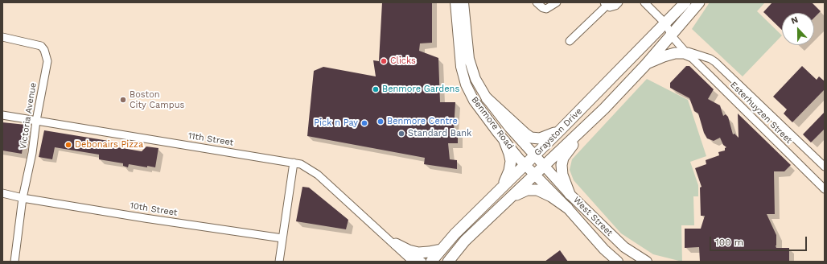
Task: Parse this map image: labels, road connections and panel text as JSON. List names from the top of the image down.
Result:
{
  "streets": {
    "main road": ["Grayston Drive"],
    "street": [
      "Esterhuyzen Street",
      "Victoria Avenue",
      "Benmore Road",
      "11th Street",
      "10th Street",
      "West Street"
    ]
  },
  "crossings": [
    ["Esterhuyzen Street", "Grayston Drive"],
    ["Victoria Avenue", "11th Street"],
    ["Victoria Avenue", "10th Street"],
    ["Benmore Road", "Grayston Drive"],
    ["Benmore Road", "West Street"],
    ["Grayston Drive", "West Street"]
  ],
  "places": [
    "Clicks",
    "Benmore Gardens",
    "Boston City Campus",
    "Benmore Centre",
    "Pick n Pay",
    "Standard Bank",
    "Debonairs Pizza"
  ],
  "scale_bar": "100 m",
  "north": "top"
}
